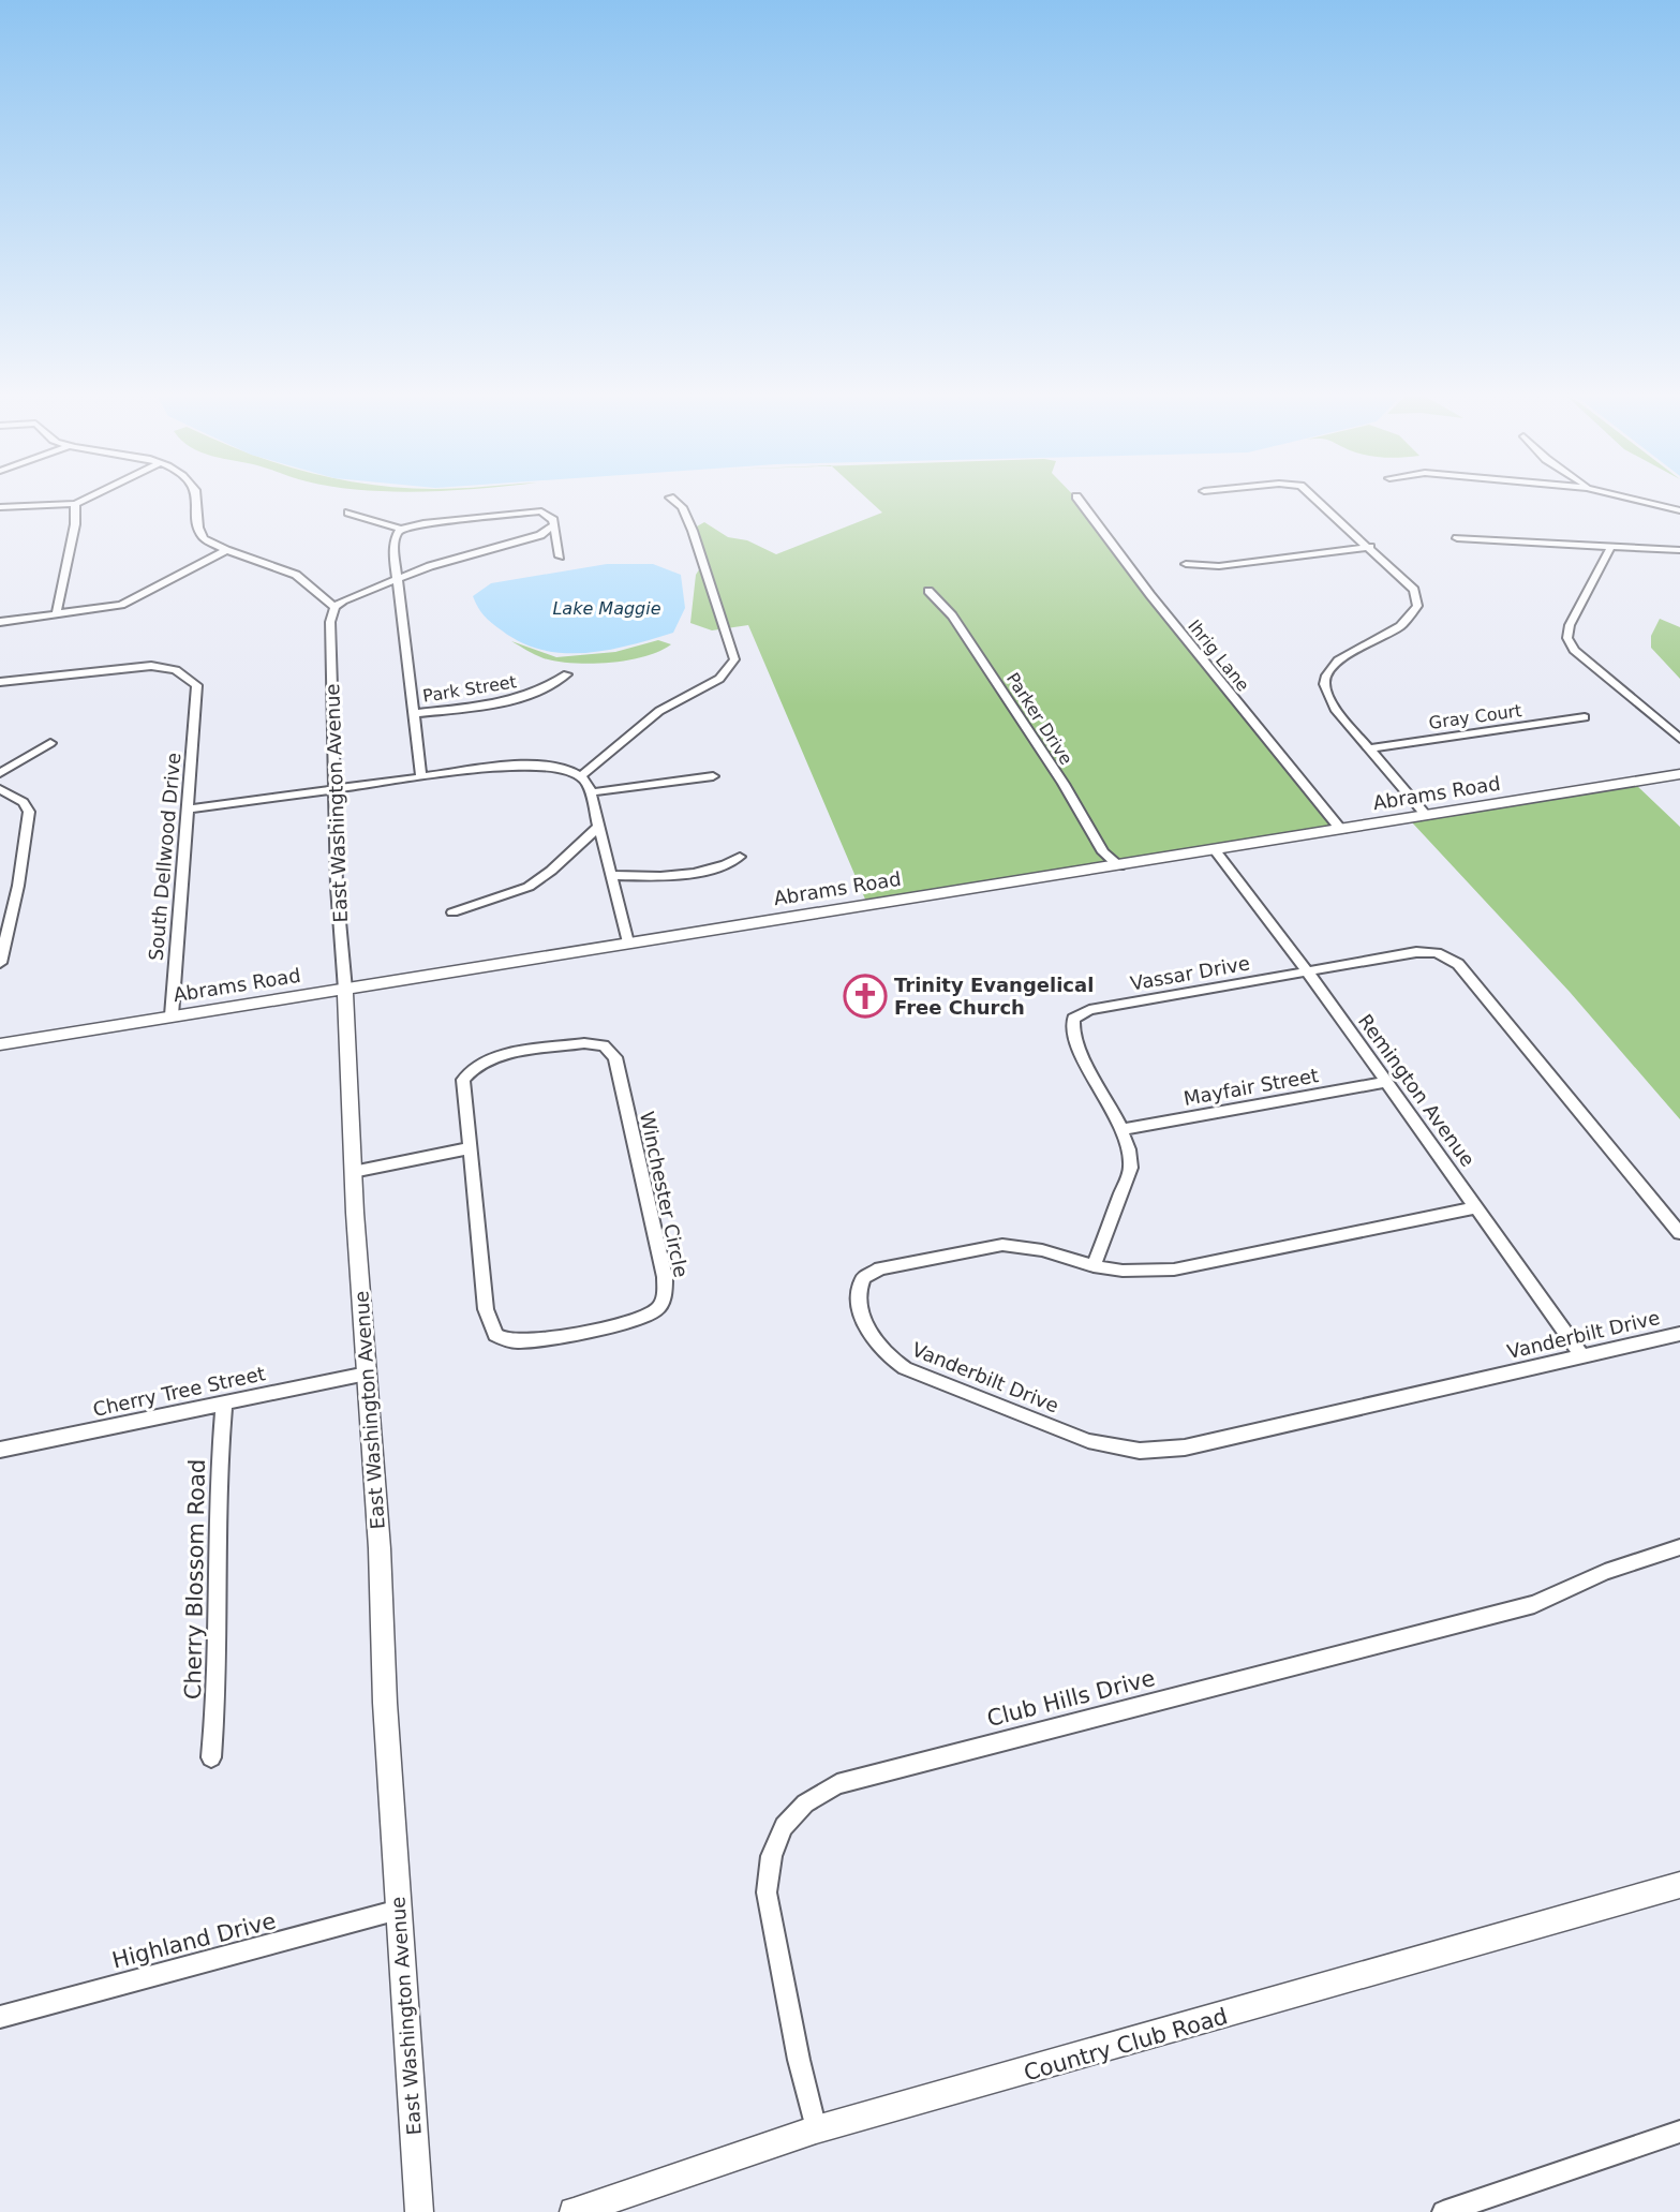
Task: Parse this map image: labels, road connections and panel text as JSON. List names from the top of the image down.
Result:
{
  "streets": {
    "street": [
      "Ihrig Lane",
      "Park Street",
      "Gray Court",
      "Parker Drive",
      "Abrams Road",
      "East Washington Avenue",
      "South Dellwood Drive",
      "Vassar Drive",
      "Mayfair Street",
      "Remington Avenue",
      "Winchester Circle",
      "Vanderbilt Drive",
      "Cherry Tree Street",
      "Cherry Blossom Road",
      "Club Hills Drive",
      "Highland Drive",
      "Country Club Road"
    ]
  },
  "crossings": [
    ["Ihrig Lane", "Abrams Road"],
    ["Parker Drive", "Abrams Road"],
    ["Abrams Road", "East Washington Avenue"],
    ["Abrams Road", "South Dellwood Drive"],
    ["Abrams Road", "Remington Avenue"],
    ["East Washington Avenue", "Cherry Tree Street"],
    ["East Washington Avenue", "Highland Drive"],
    ["Vassar Drive", "Mayfair Street"],
    ["Vassar Drive", "Remington Avenue"],
    ["Vassar Drive", "Vanderbilt Drive"],
    ["Mayfair Street", "Remington Avenue"],
    ["Remington Avenue", "Vanderbilt Drive"],
    ["Cherry Tree Street", "Cherry Blossom Road"],
    ["Club Hills Drive", "Country Club Road"]
  ],
  "water": ["Lake Maggie"],
  "places": {
    "church": ["Trinity Evangelical Free Church"]
  }
}
